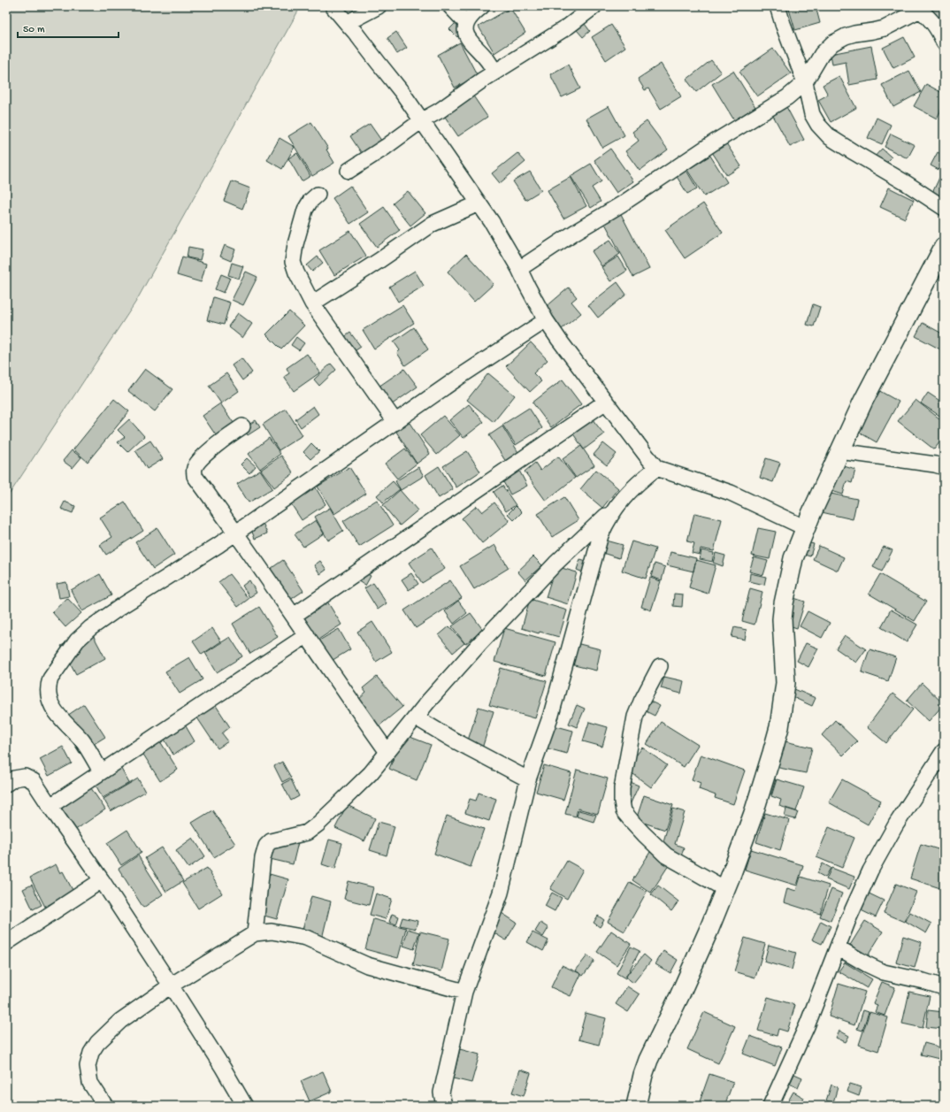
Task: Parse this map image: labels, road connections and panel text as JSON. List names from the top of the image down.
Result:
{
  "scale_bar": "50 m"
}
